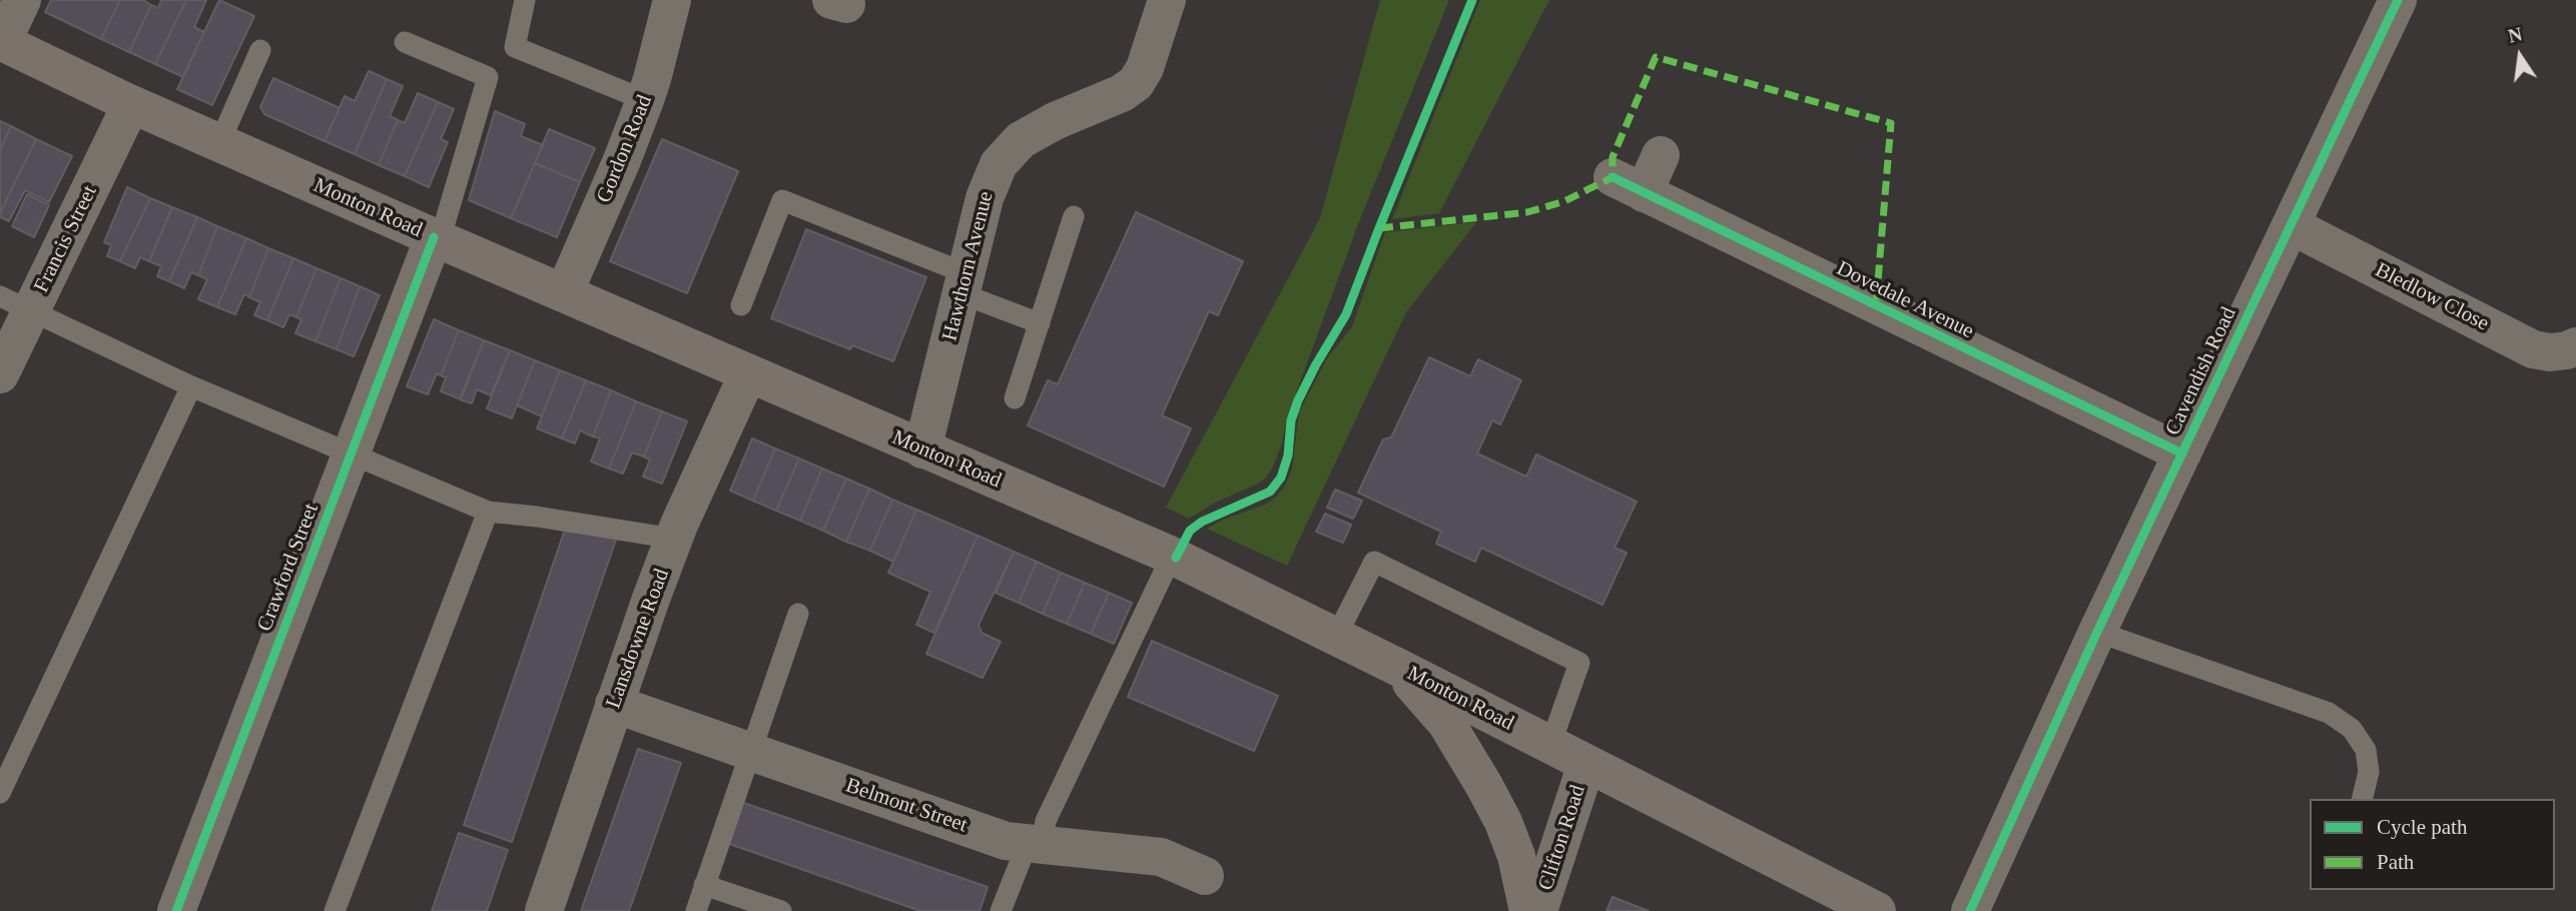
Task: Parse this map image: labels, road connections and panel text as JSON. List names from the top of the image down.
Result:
{
  "streets": {
    "main road": ["Monton Road"],
    "street": [
      "Gordon Road",
      "Francis Street",
      "Hawthorn Avenue",
      "Bledlow Close",
      "Dovedale Avenue",
      "Cavendish Road",
      "Crawford Street",
      "Lansdowne Road",
      "Belmont Street",
      "Clifton Road"
    ]
  },
  "crossings": [
    ["Gordon Road", "Monton Road"],
    ["Monton Road", "Francis Street"],
    ["Monton Road", "Hawthorn Avenue"],
    ["Monton Road", "Crawford Street"],
    ["Monton Road", "Lansdowne Road"],
    ["Monton Road", "Clifton Road"],
    ["Bledlow Close", "Cavendish Road"],
    ["Dovedale Avenue", "Cavendish Road"],
    ["Lansdowne Road", "Belmont Street"]
  ],
  "legend": ["Cycle path", "Path"],
  "north": "top"
}
